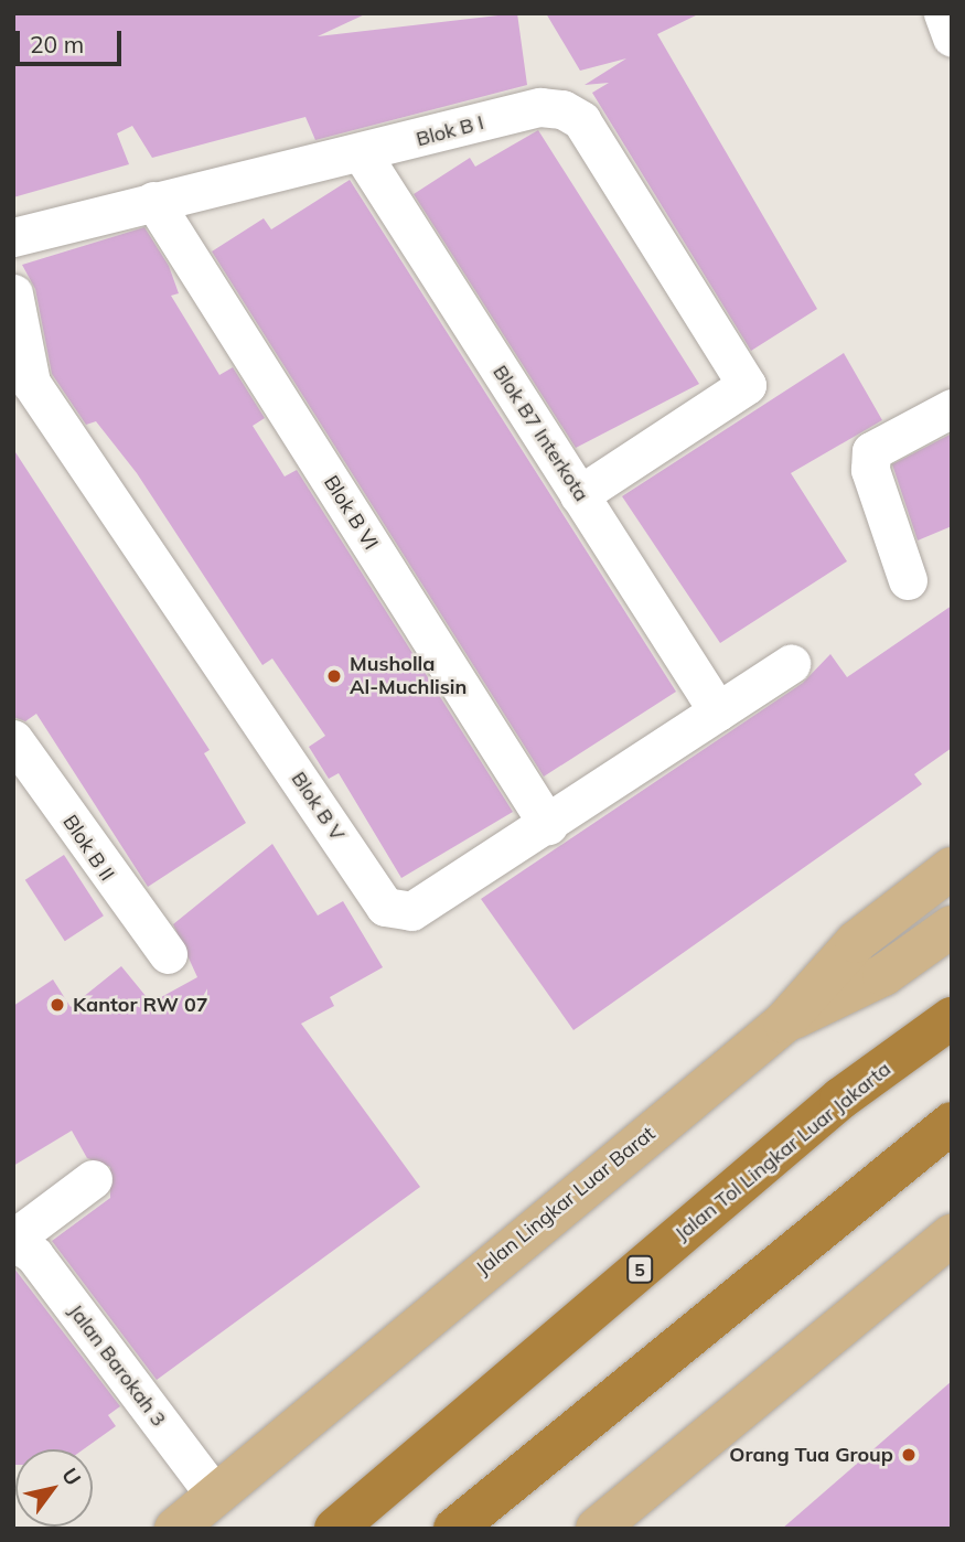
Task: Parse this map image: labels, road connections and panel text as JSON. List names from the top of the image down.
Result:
{
  "streets": {
    "highway": ["Jalan Tol Lingkar Luar Jakarta", "5"],
    "main road": ["Jalan Lingkar Luar Barat"],
    "street": [
      "Blok B I",
      "Blok B7 Interkota",
      "Blok B VI",
      "Blok B V",
      "Blok B II",
      "Jalan Barokah 3"
    ]
  },
  "crossings": [
    ["Blok B I", "Blok B7 Interkota"],
    ["Blok B I", "Blok B VI"],
    ["Blok B7 Interkota", "Blok B V"],
    ["Blok B VI", "Blok B V"],
    ["Jalan Lingkar Luar Barat", "Jalan Barokah 3"]
  ],
  "places": ["Musholla Al-Muchlisin", "Kantor RW 07", "Orang Tua Group"],
  "scale_bar": "20 m",
  "north": "top right"
}
